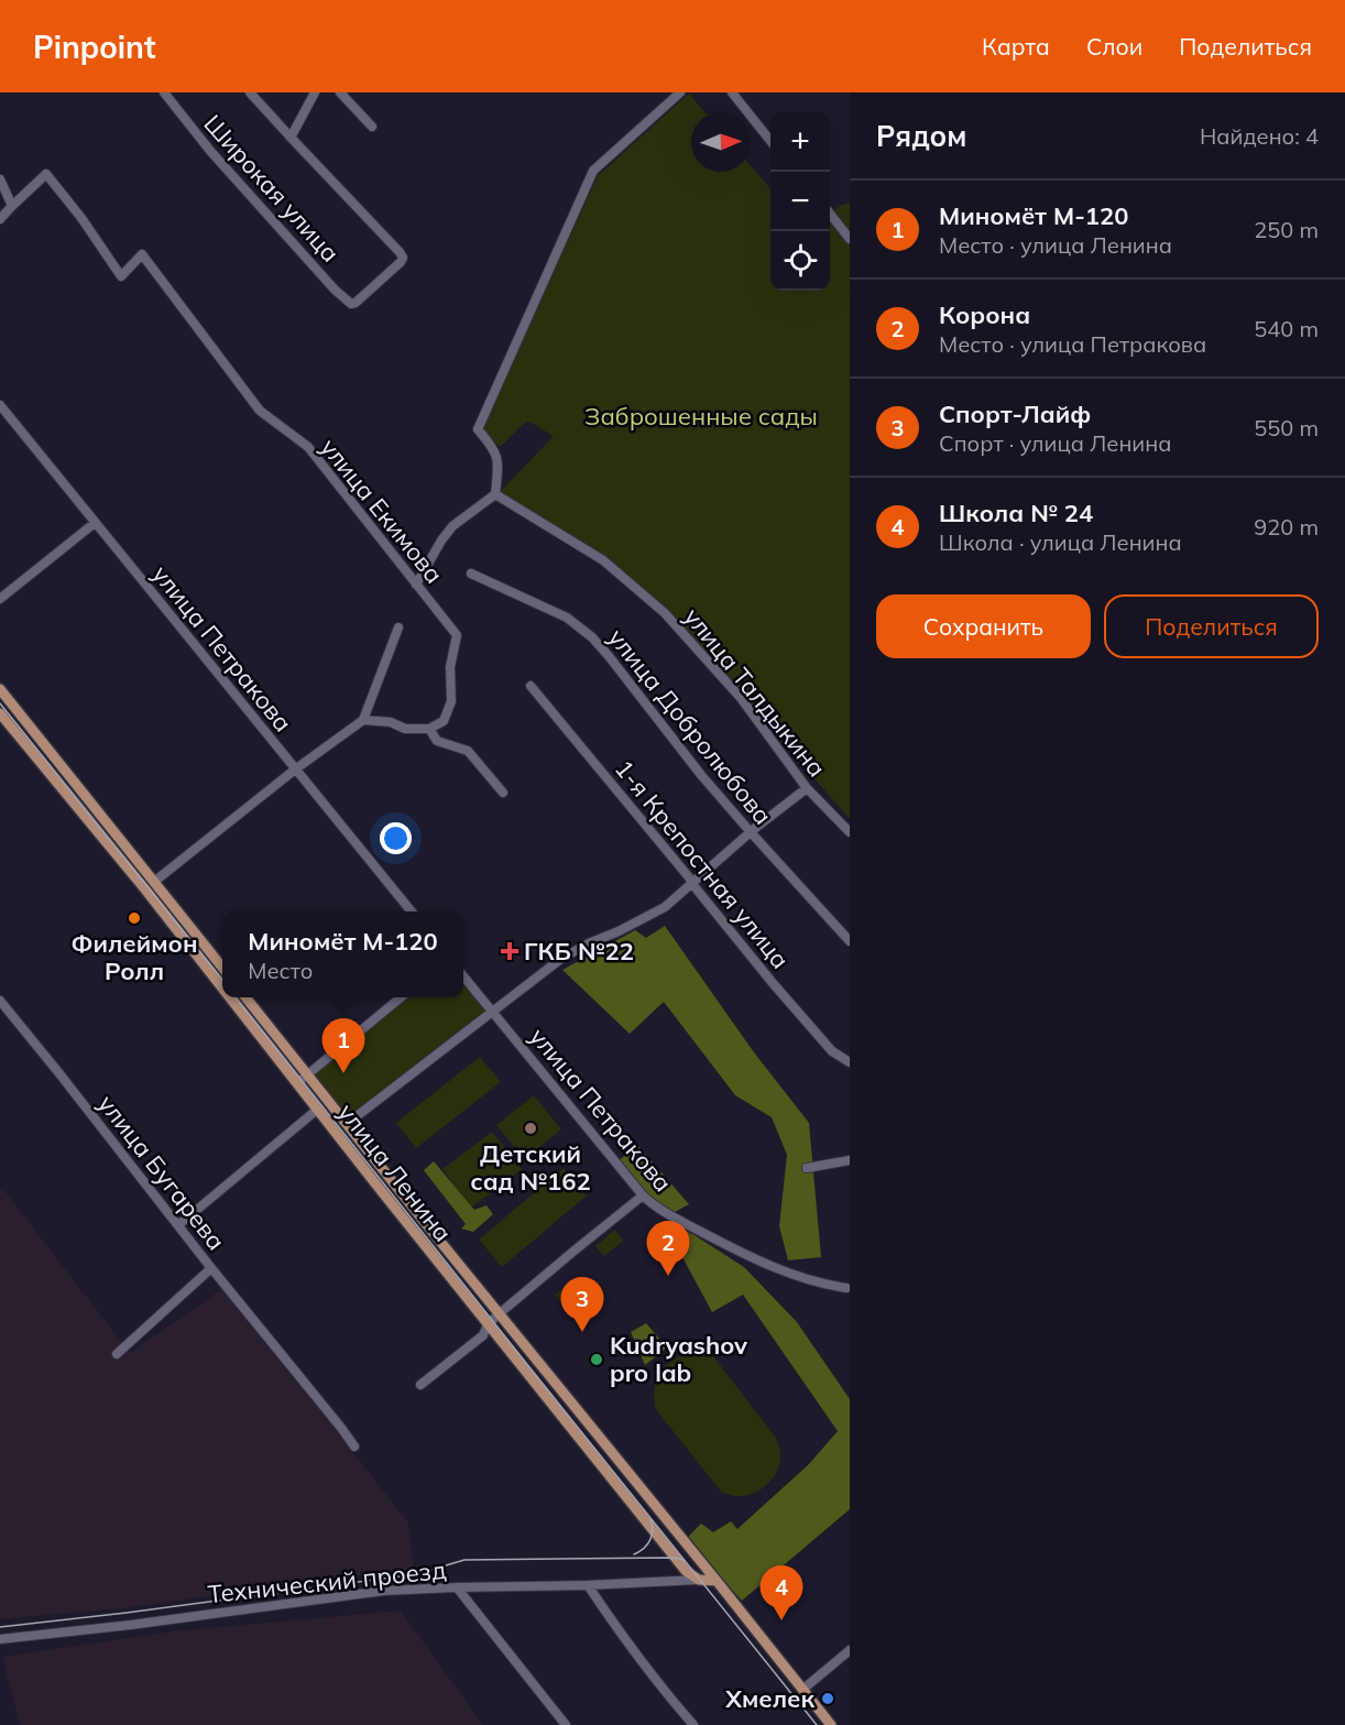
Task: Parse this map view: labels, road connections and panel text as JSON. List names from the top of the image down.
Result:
{
  "streets": {
    "main road": ["улица Ленина"],
    "street": [
      "Широкая улица",
      "улица Екимова",
      "улица Петракова",
      "улица Талдыкина",
      "улица Добролюбова",
      "1-я Крепостная улица",
      "улица Бугарева",
      "Технический проезд"
    ]
  },
  "crossings": [
    ["улица Ленина", "Технический проезд"]
  ],
  "parks": ["Заброшенные сады"],
  "places": {
    "other": [
      "Филеймон Ролл",
      "Детский сад №162",
      "Kudryashov pro lab",
      "Хмелек"
    ],
    "health": ["ГКБ №22"]
  },
  "north": "right",
  "page": {
    "header": "Pinpoint",
    "nav": ["Карта", "Слои", "Поделиться"],
    "heading": ["Рядом", "Найдено: 4"],
    "map_buttons": ["+", "−"],
    "list": [
      {
        "mark": "1",
        "name": "Миномёт М-120",
        "note": "Место · улица Ленина",
        "value": "250 m"
      },
      {
        "mark": "2",
        "name": "Корона",
        "note": "Место · улица Петракова",
        "value": "540 m"
      },
      {
        "mark": "3",
        "name": "Спорт-Лайф",
        "note": "Спорт · улица Ленина",
        "value": "550 m"
      },
      {
        "mark": "4",
        "name": "Школа № 24",
        "note": "Школа · улица Ленина",
        "value": "920 m"
      }
    ],
    "buttons": ["Сохранить", "Поделиться"],
    "popup": ["Миномёт М-120", "Место"],
    "pins": [
      "1",
      "2",
      "3",
      "4"
    ]
  }
}
